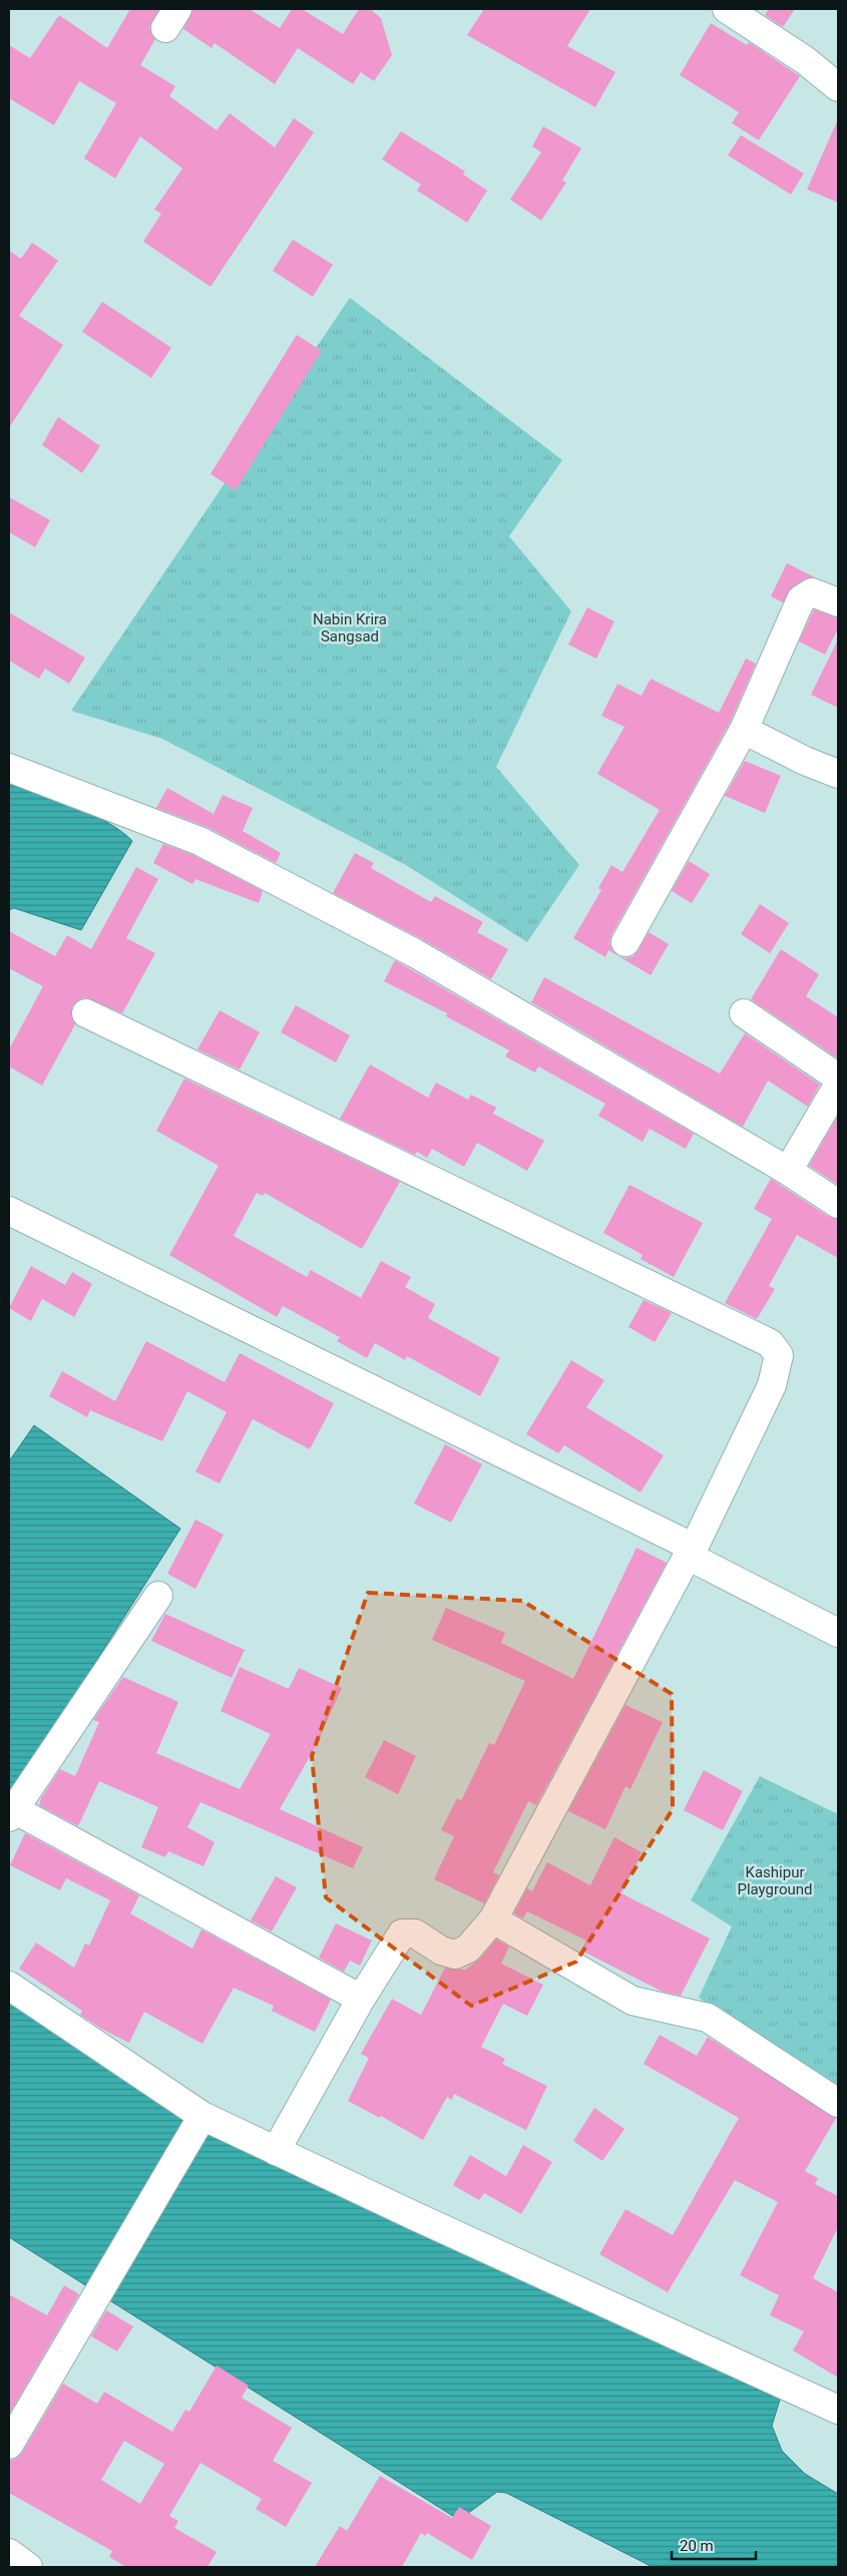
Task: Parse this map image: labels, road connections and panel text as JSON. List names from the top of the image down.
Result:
{
  "parks": ["Nabin Krira Sangsad", "Kashipur Playground"],
  "scale_bar": "20 m"
}
